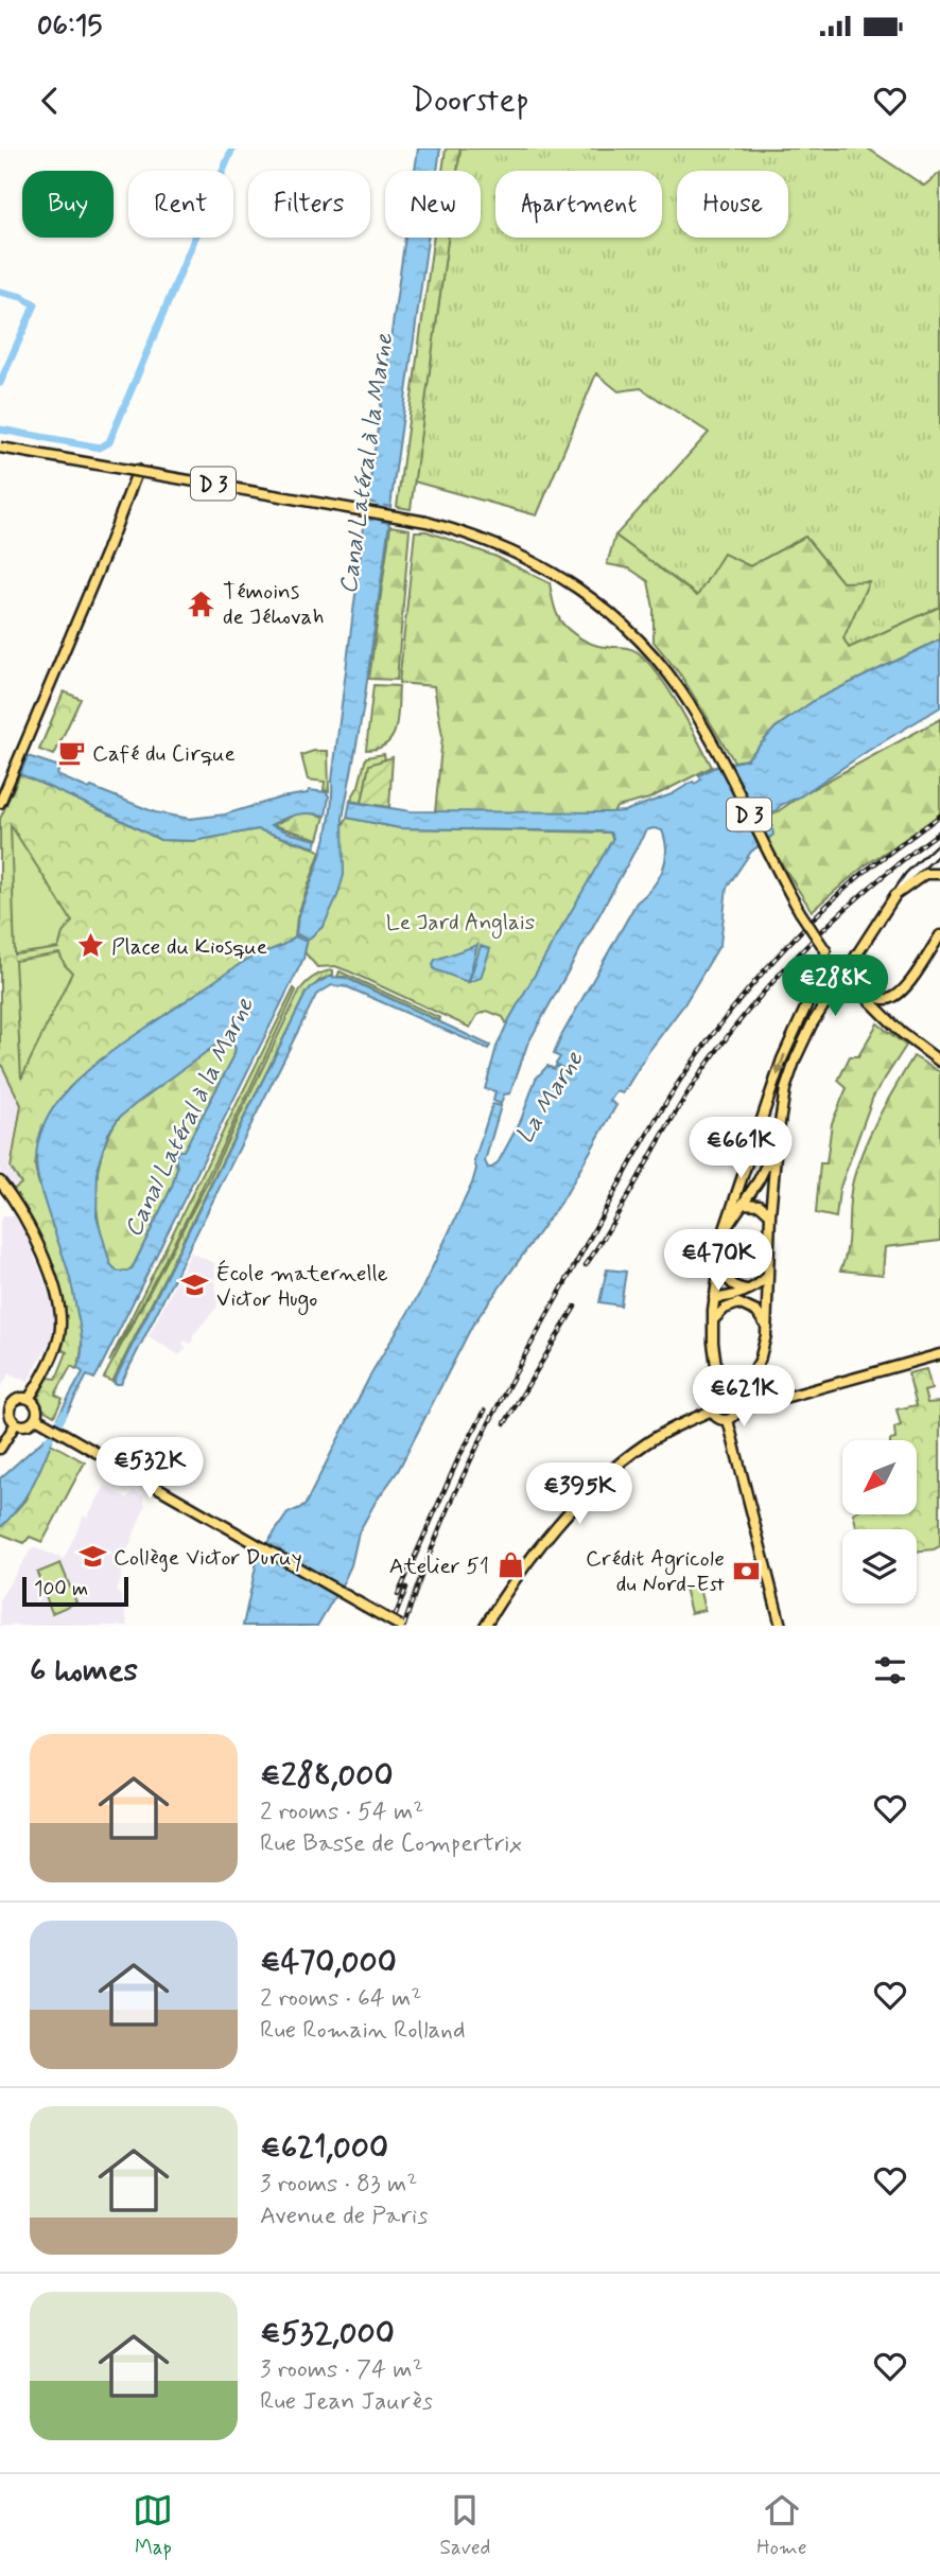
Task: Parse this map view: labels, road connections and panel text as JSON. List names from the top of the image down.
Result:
{
  "streets": {
    "main road": ["D 3"]
  },
  "water": ["Canal Latéral à la Marne", "La Marne"],
  "parks": ["Le Jard Anglais"],
  "places": {
    "temple": ["Témoins de Jéhovah"],
    "cafe": ["Café du Cirque"],
    "place": ["Place du Kiosque"],
    "school or university": ["École maternelle Victor Hugo", "Collège Victor Duruy"],
    "shop": ["Atelier 51"],
    "bank": ["Crédit Agricole du Nord-Est"]
  },
  "scale_bar": "100 m",
  "north": "bottom left",
  "page": {
    "status": "06:15",
    "header": "Doorstep",
    "chip": [
      "Buy",
      "Rent",
      "Filters",
      "New",
      "Apartment",
      "House"
    ],
    "price": [
      "€288K",
      "€661K",
      "€470K",
      "€621K",
      "€532K",
      "€395K"
    ],
    "scale": "100 m",
    "heading": "6 homes",
    "list": [
      {
        "name": "€288,000",
        "note": "2 rooms · 54 m² · Rue Basse de Compertrix"
      },
      {
        "name": "€470,000",
        "note": "2 rooms · 64 m² · Rue Romain Rolland"
      },
      {
        "name": "€621,000",
        "note": "3 rooms · 83 m² · Avenue de Paris"
      },
      {
        "name": "€532,000",
        "note": "3 rooms · 74 m² · Rue Jean Jaurès"
      }
    ],
    "tabs": ["Map", "Saved", "Home"]
  }
}
